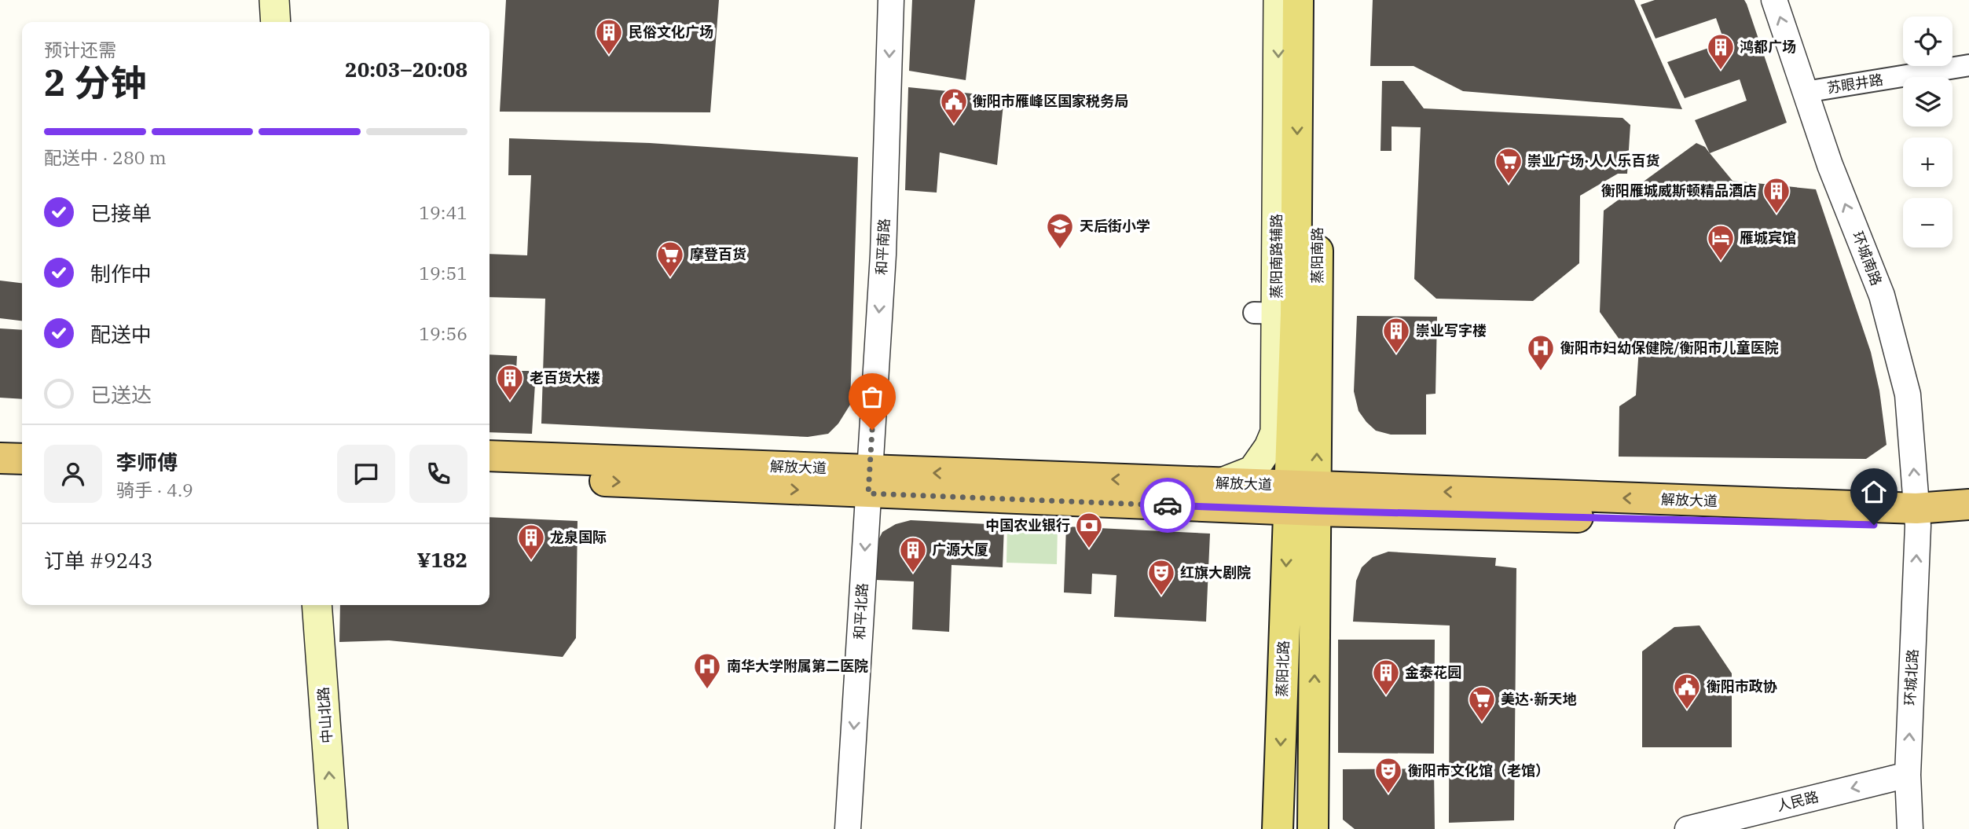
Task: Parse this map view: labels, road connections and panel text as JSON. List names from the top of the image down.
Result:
{
  "streets": {
    "highway": ["解放大道"],
    "main road": [
      "蒸阳南路",
      "蒸阳南路辅路",
      "蒸阳北路",
      "中山北路"
    ],
    "street": [
      "苏眼井路",
      "和平南路",
      "环城南路",
      "和平北路",
      "环城北路",
      "人民路"
    ]
  },
  "crossings": [
    ["苏眼井路", "环城南路"],
    ["和平南路", "解放大道"],
    ["和平南路", "和平北路"],
    ["蒸阳南路", "蒸阳南路辅路"],
    ["蒸阳南路", "解放大道"],
    ["蒸阳南路", "蒸阳北路"],
    ["蒸阳南路辅路", "解放大道"],
    ["环城南路", "解放大道"],
    ["环城南路", "环城北路"],
    ["解放大道", "和平北路"],
    ["解放大道", "蒸阳北路"],
    ["解放大道", "环城北路"],
    ["环城北路", "人民路"]
  ],
  "one_way": [
    "和平南路",
    "蒸阳南路辅路",
    "环城南路",
    "和平北路",
    "环城北路",
    "中山北路",
    "人民路"
  ],
  "places": {
    "building": [
      "民俗文化广场",
      "鸿都广场",
      "衡阳雁城威斯顿精品酒店",
      "崇业写字楼",
      "老百货大楼",
      "龙泉国际",
      "广源大厦",
      "金泰花园"
    ],
    "public building": ["衡阳市雁峰区国家税务局", "衡阳市政协"],
    "supermarket": ["崇业广场·人人乐百货", "摩登百货", "美达·新天地"],
    "school or university": ["天后街小学"],
    "hotel": ["雁城宾馆"],
    "hospital": ["衡阳市妇幼保健院/衡阳市儿童医院", "南华大学附属第二医院"],
    "bank": ["中国农业银行"],
    "theatre": ["红旗大剧院", "衡阳市文化馆（老馆）"]
  },
  "page": {
    "map_buttons": ["+", "−"],
    "heading": ["2 分钟", "预计还需", "20:03–20:08"],
    "panel": [
      "李师傅",
      "骑手 · 4.9",
      "订单 #9243",
      "¥182"
    ],
    "bar": "配送中 · 280 m",
    "list": [
      ["已接单", "19:41"],
      ["制作中", "19:51"],
      ["配送中", "19:56"],
      "已送达"
    ]
  }
}
